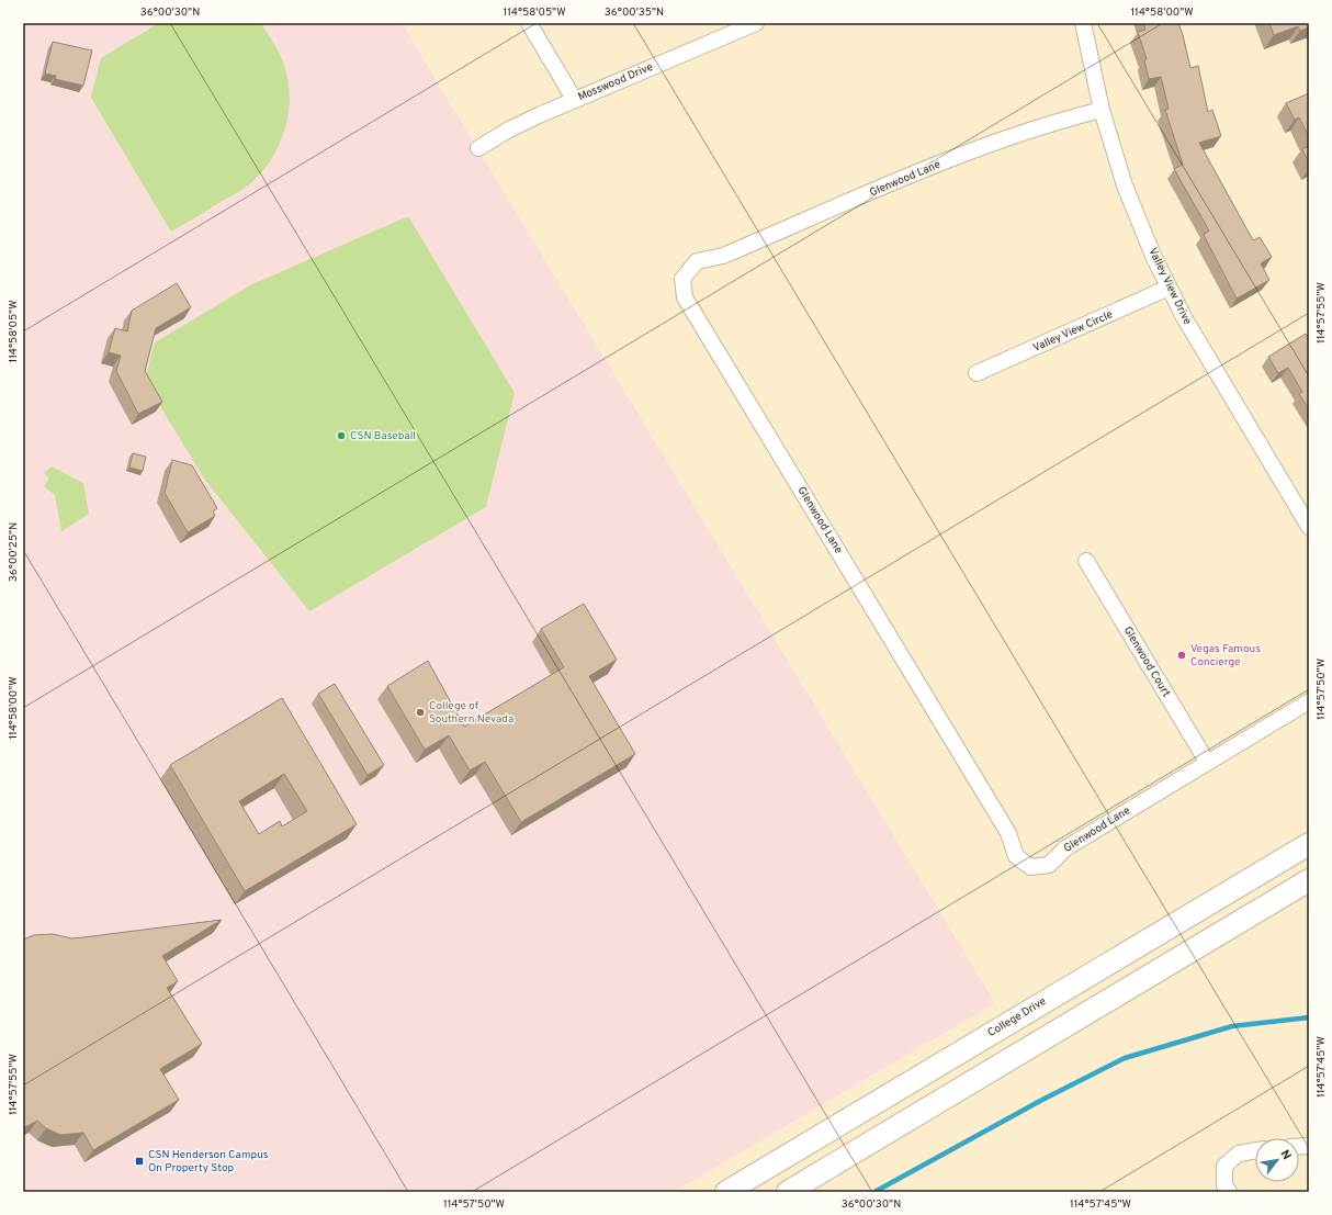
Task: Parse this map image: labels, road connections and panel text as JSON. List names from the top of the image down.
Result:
{
  "streets": {
    "main road": ["College Drive"],
    "street": [
      "Mosswood Drive",
      "Glenwood Lane",
      "Valley View Drive",
      "Valley View Circle",
      "Glenwood Court"
    ]
  },
  "crossings": [
    ["Glenwood Lane", "Valley View Drive"],
    ["Glenwood Lane", "Glenwood Court"],
    ["Valley View Drive", "Valley View Circle"]
  ],
  "places": {
    "other": ["CSN Baseball", "Vegas Famous Concierge", "College of Southern Nevada"],
    "transit": ["CSN Henderson Campus On Property Stop"]
  },
  "north": "top right",
  "coordinates": [
    "36°00'30\"N",
    "114°58'05\"W",
    "36°00'35\"N",
    "114°58'00\"W",
    "114°57'55\"W",
    "36°00'25\"N",
    "114°57'50\"W",
    "114°57'45\"W"
  ]
}
